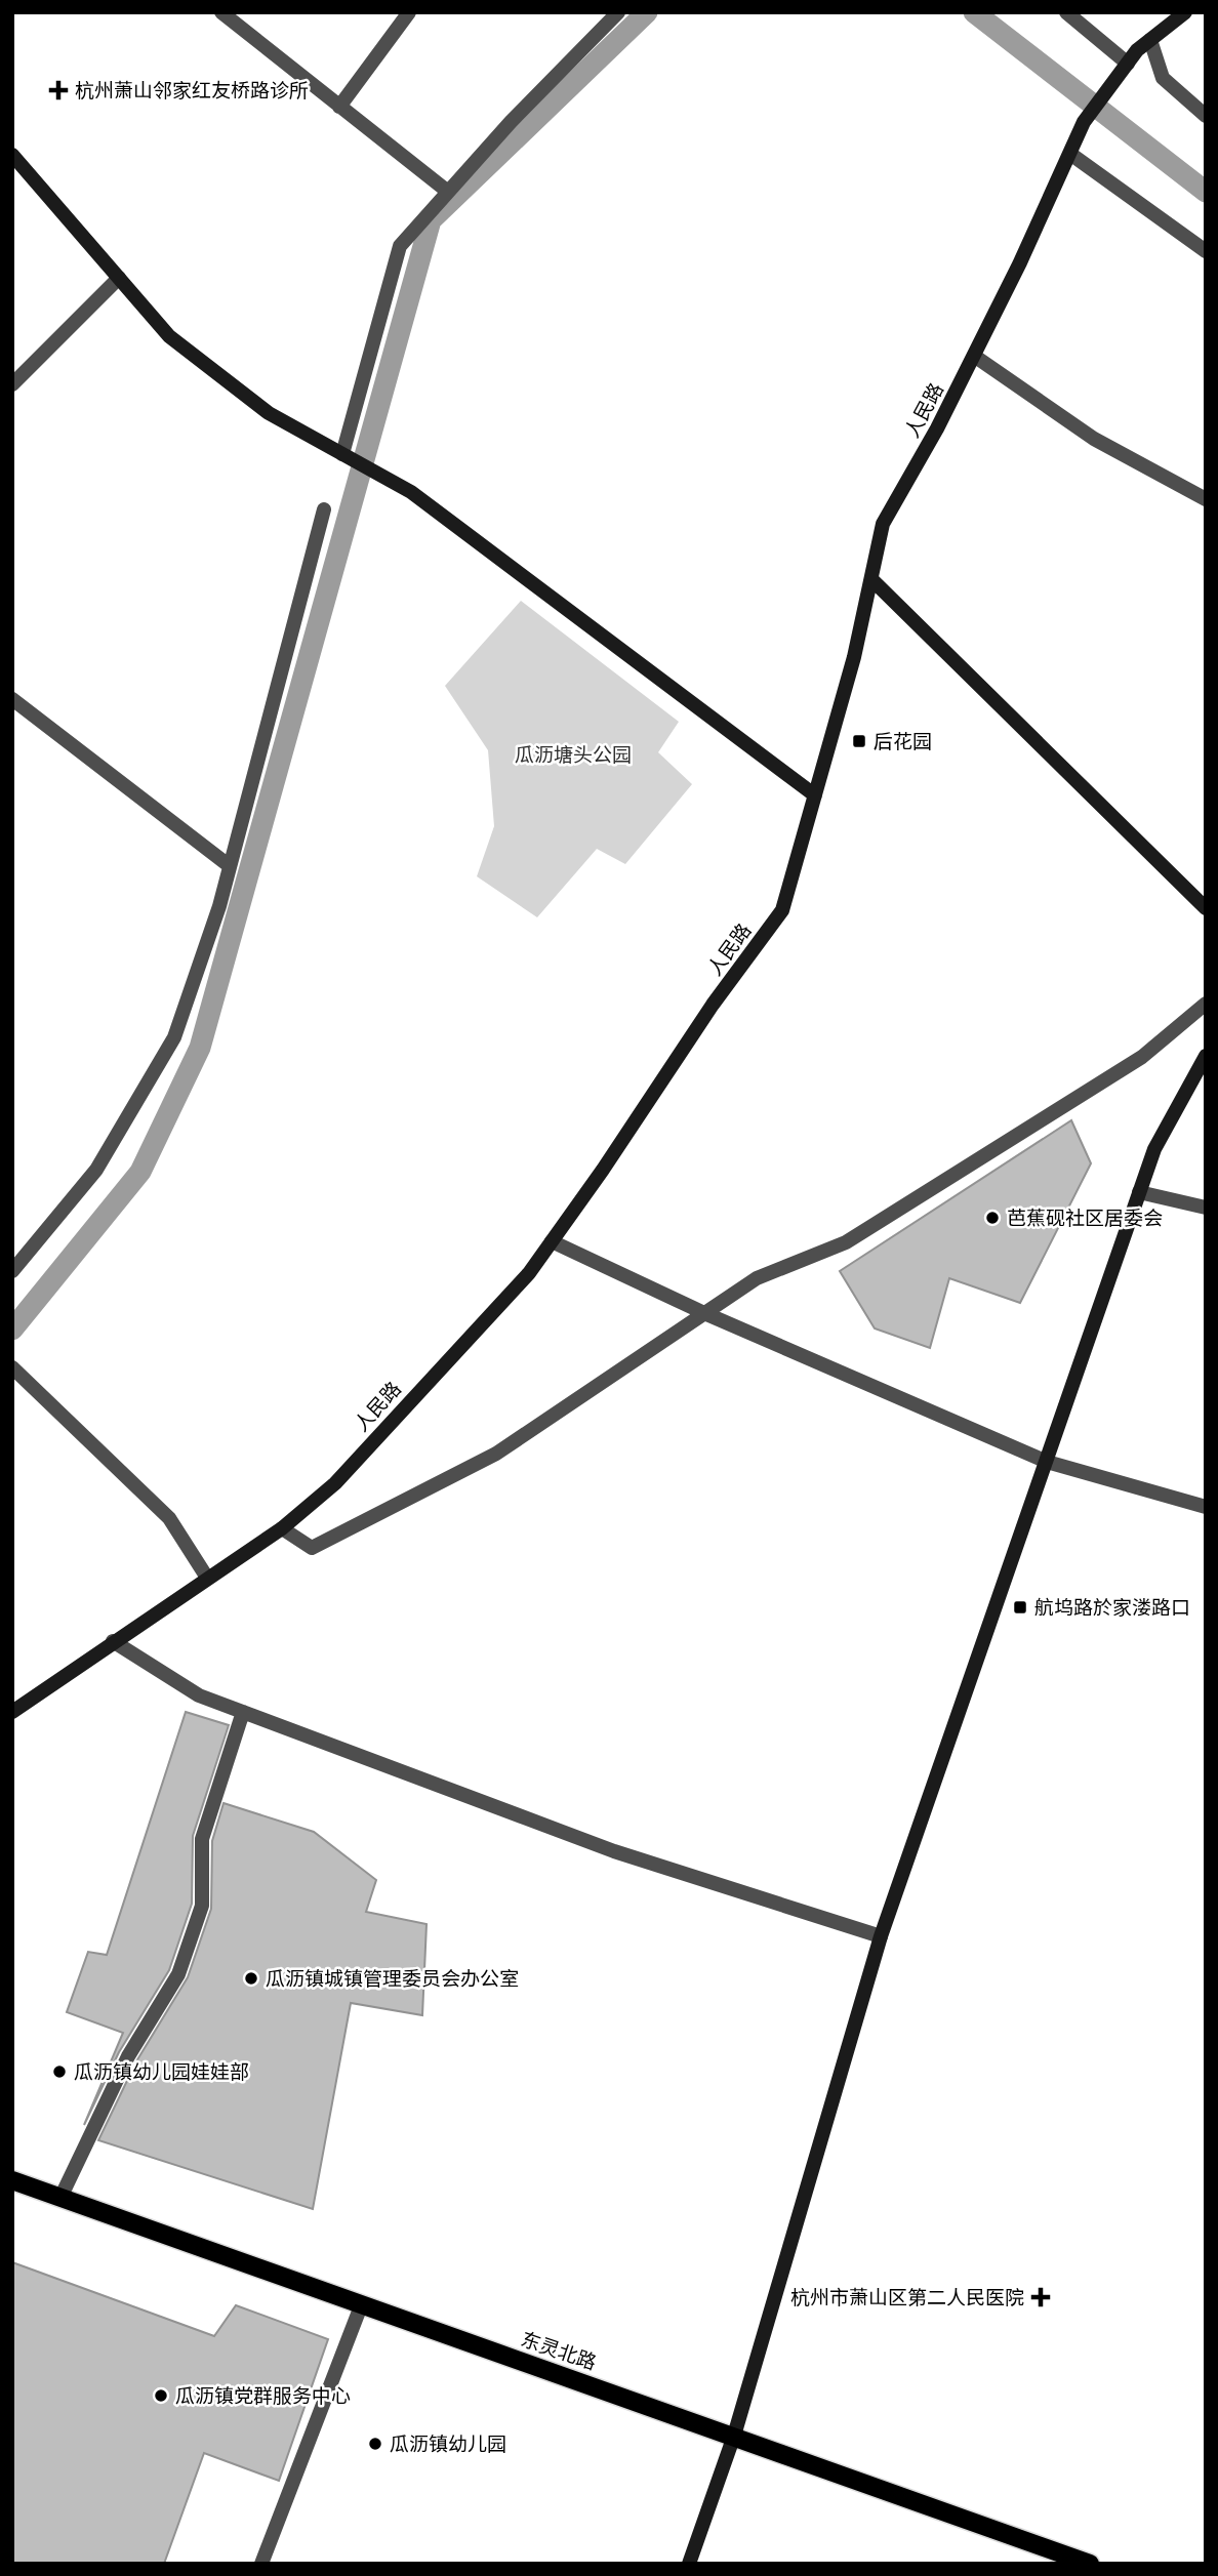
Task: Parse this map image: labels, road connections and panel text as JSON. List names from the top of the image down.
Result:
{
  "streets": {
    "main road": ["东灵北路"],
    "street": ["人民路"]
  },
  "parks": ["瓜沥塘头公园"],
  "places": {
    "health": ["杭州萧山邻家红友桥路诊所", "杭州市萧山区第二人民医院"],
    "transit": ["后花园", "航坞路於家溇路口"],
    "other": [
      "芭蕉砚社区居委会",
      "瓜沥镇城镇管理委员会办公室",
      "瓜沥镇幼儿园娃娃部",
      "瓜沥镇党群服务中心",
      "瓜沥镇幼儿园"
    ]
  }
}
